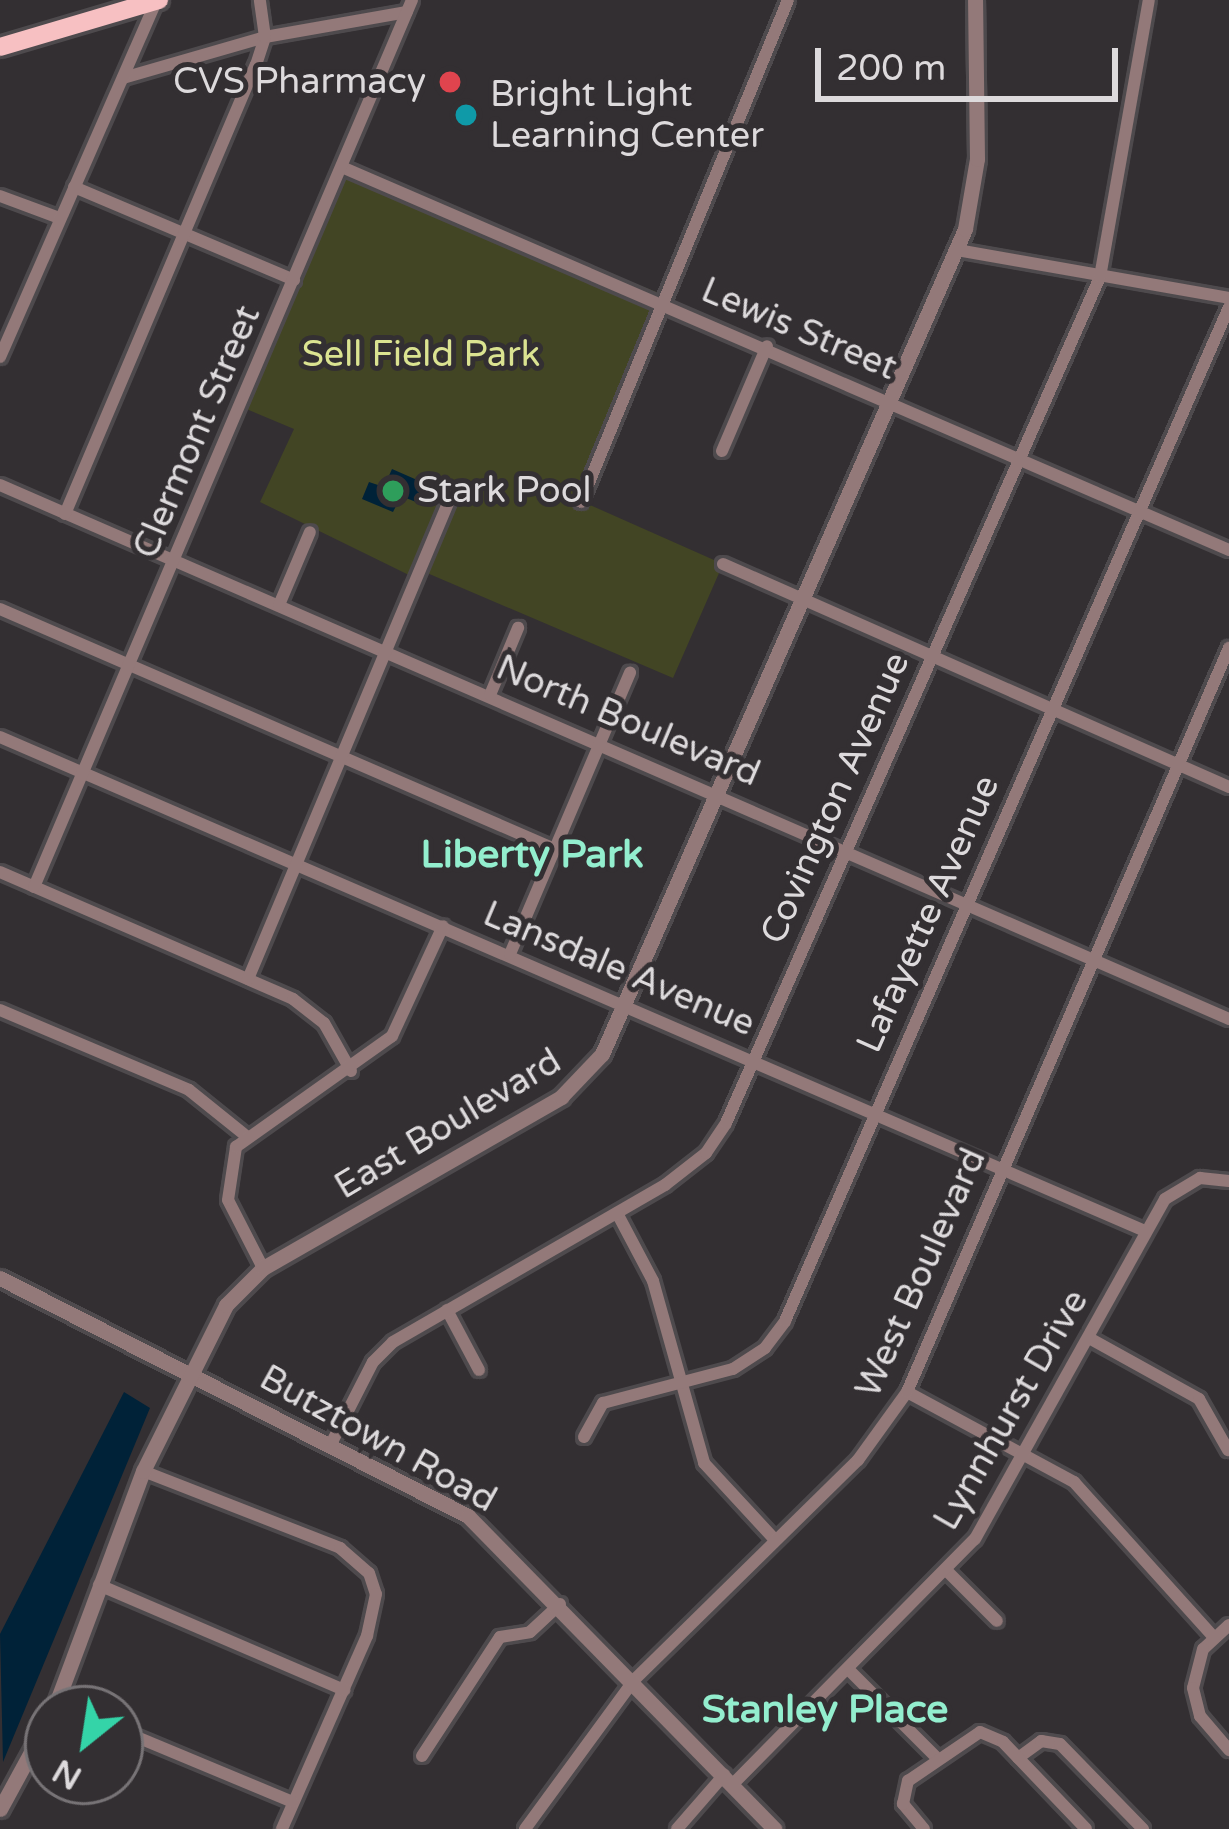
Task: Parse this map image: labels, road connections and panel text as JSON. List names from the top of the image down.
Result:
{
  "streets": {
    "street": [
      "Lewis Street",
      "Clermont Street",
      "North Boulevard",
      "Covington Avenue",
      "Lafayette Avenue",
      "Lansdale Avenue",
      "East Boulevard",
      "West Boulevard",
      "Lynnhurst Drive",
      "Butztown Road"
    ]
  },
  "crossings": [
    ["Lewis Street", "Clermont Street"],
    ["Lewis Street", "Covington Avenue"],
    ["Lewis Street", "Lafayette Avenue"],
    ["Lewis Street", "East Boulevard"],
    ["Clermont Street", "North Boulevard"],
    ["Clermont Street", "Lansdale Avenue"],
    ["North Boulevard", "Covington Avenue"],
    ["North Boulevard", "Lafayette Avenue"],
    ["North Boulevard", "East Boulevard"],
    ["North Boulevard", "West Boulevard"],
    ["Covington Avenue", "Lansdale Avenue"],
    ["Covington Avenue", "Butztown Road"],
    ["Lafayette Avenue", "Lansdale Avenue"],
    ["Lansdale Avenue", "East Boulevard"],
    ["Lansdale Avenue", "West Boulevard"],
    ["Lansdale Avenue", "Lynnhurst Drive"],
    ["East Boulevard", "Butztown Road"],
    ["West Boulevard", "Butztown Road"],
    ["Lynnhurst Drive", "Butztown Road"]
  ],
  "districts": ["Liberty Park", "Stanley Place"],
  "parks": ["Sell Field Park"],
  "places": ["CVS Pharmacy", "Bright Light Learning Center", "Stark Pool"],
  "scale_bar": "200 m",
  "north": "bottom left"
}
